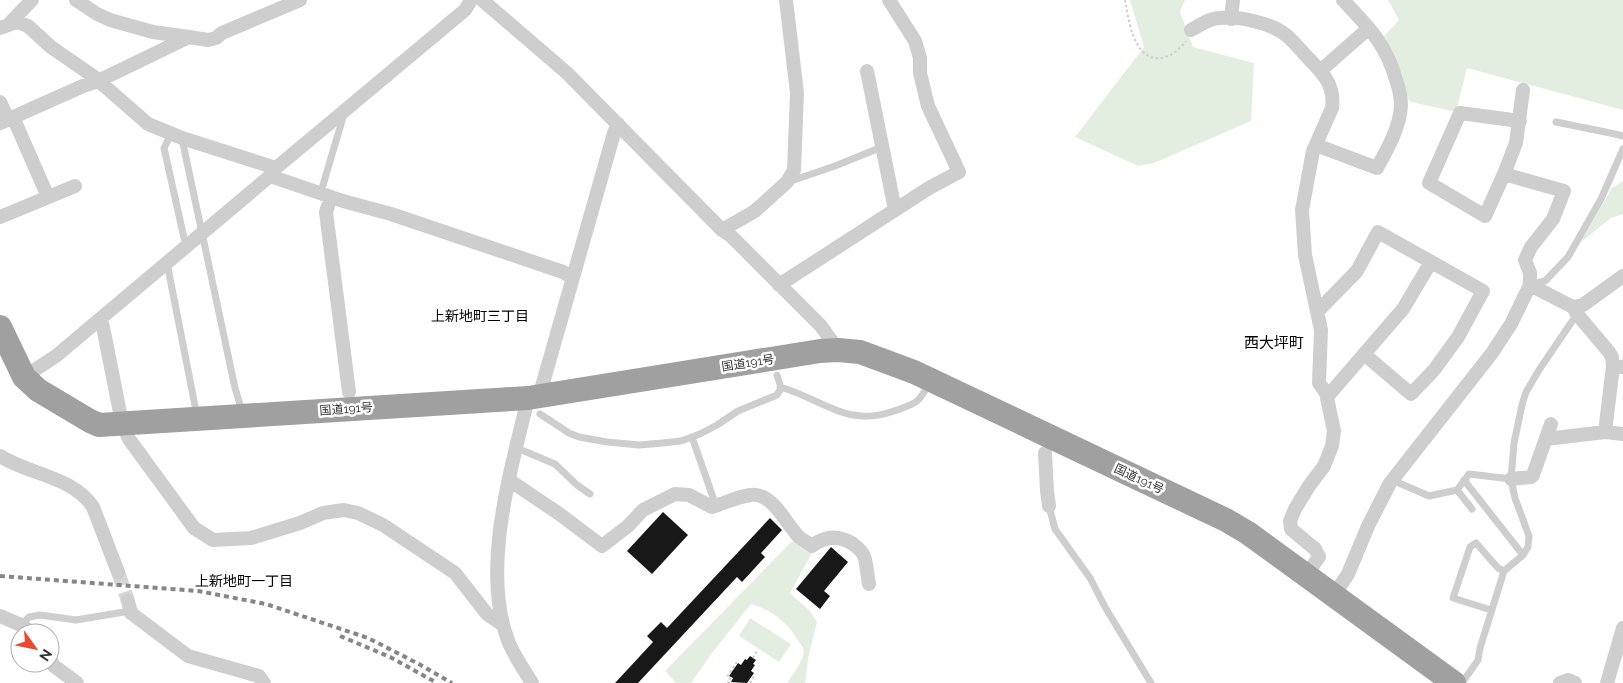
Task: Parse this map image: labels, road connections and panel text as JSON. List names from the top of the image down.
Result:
{
  "streets": {
    "highway": ["国道191号"]
  },
  "districts": ["上新地町三丁目", "西大坪町", "上新地町一丁目"],
  "north": "bottom right"
}
